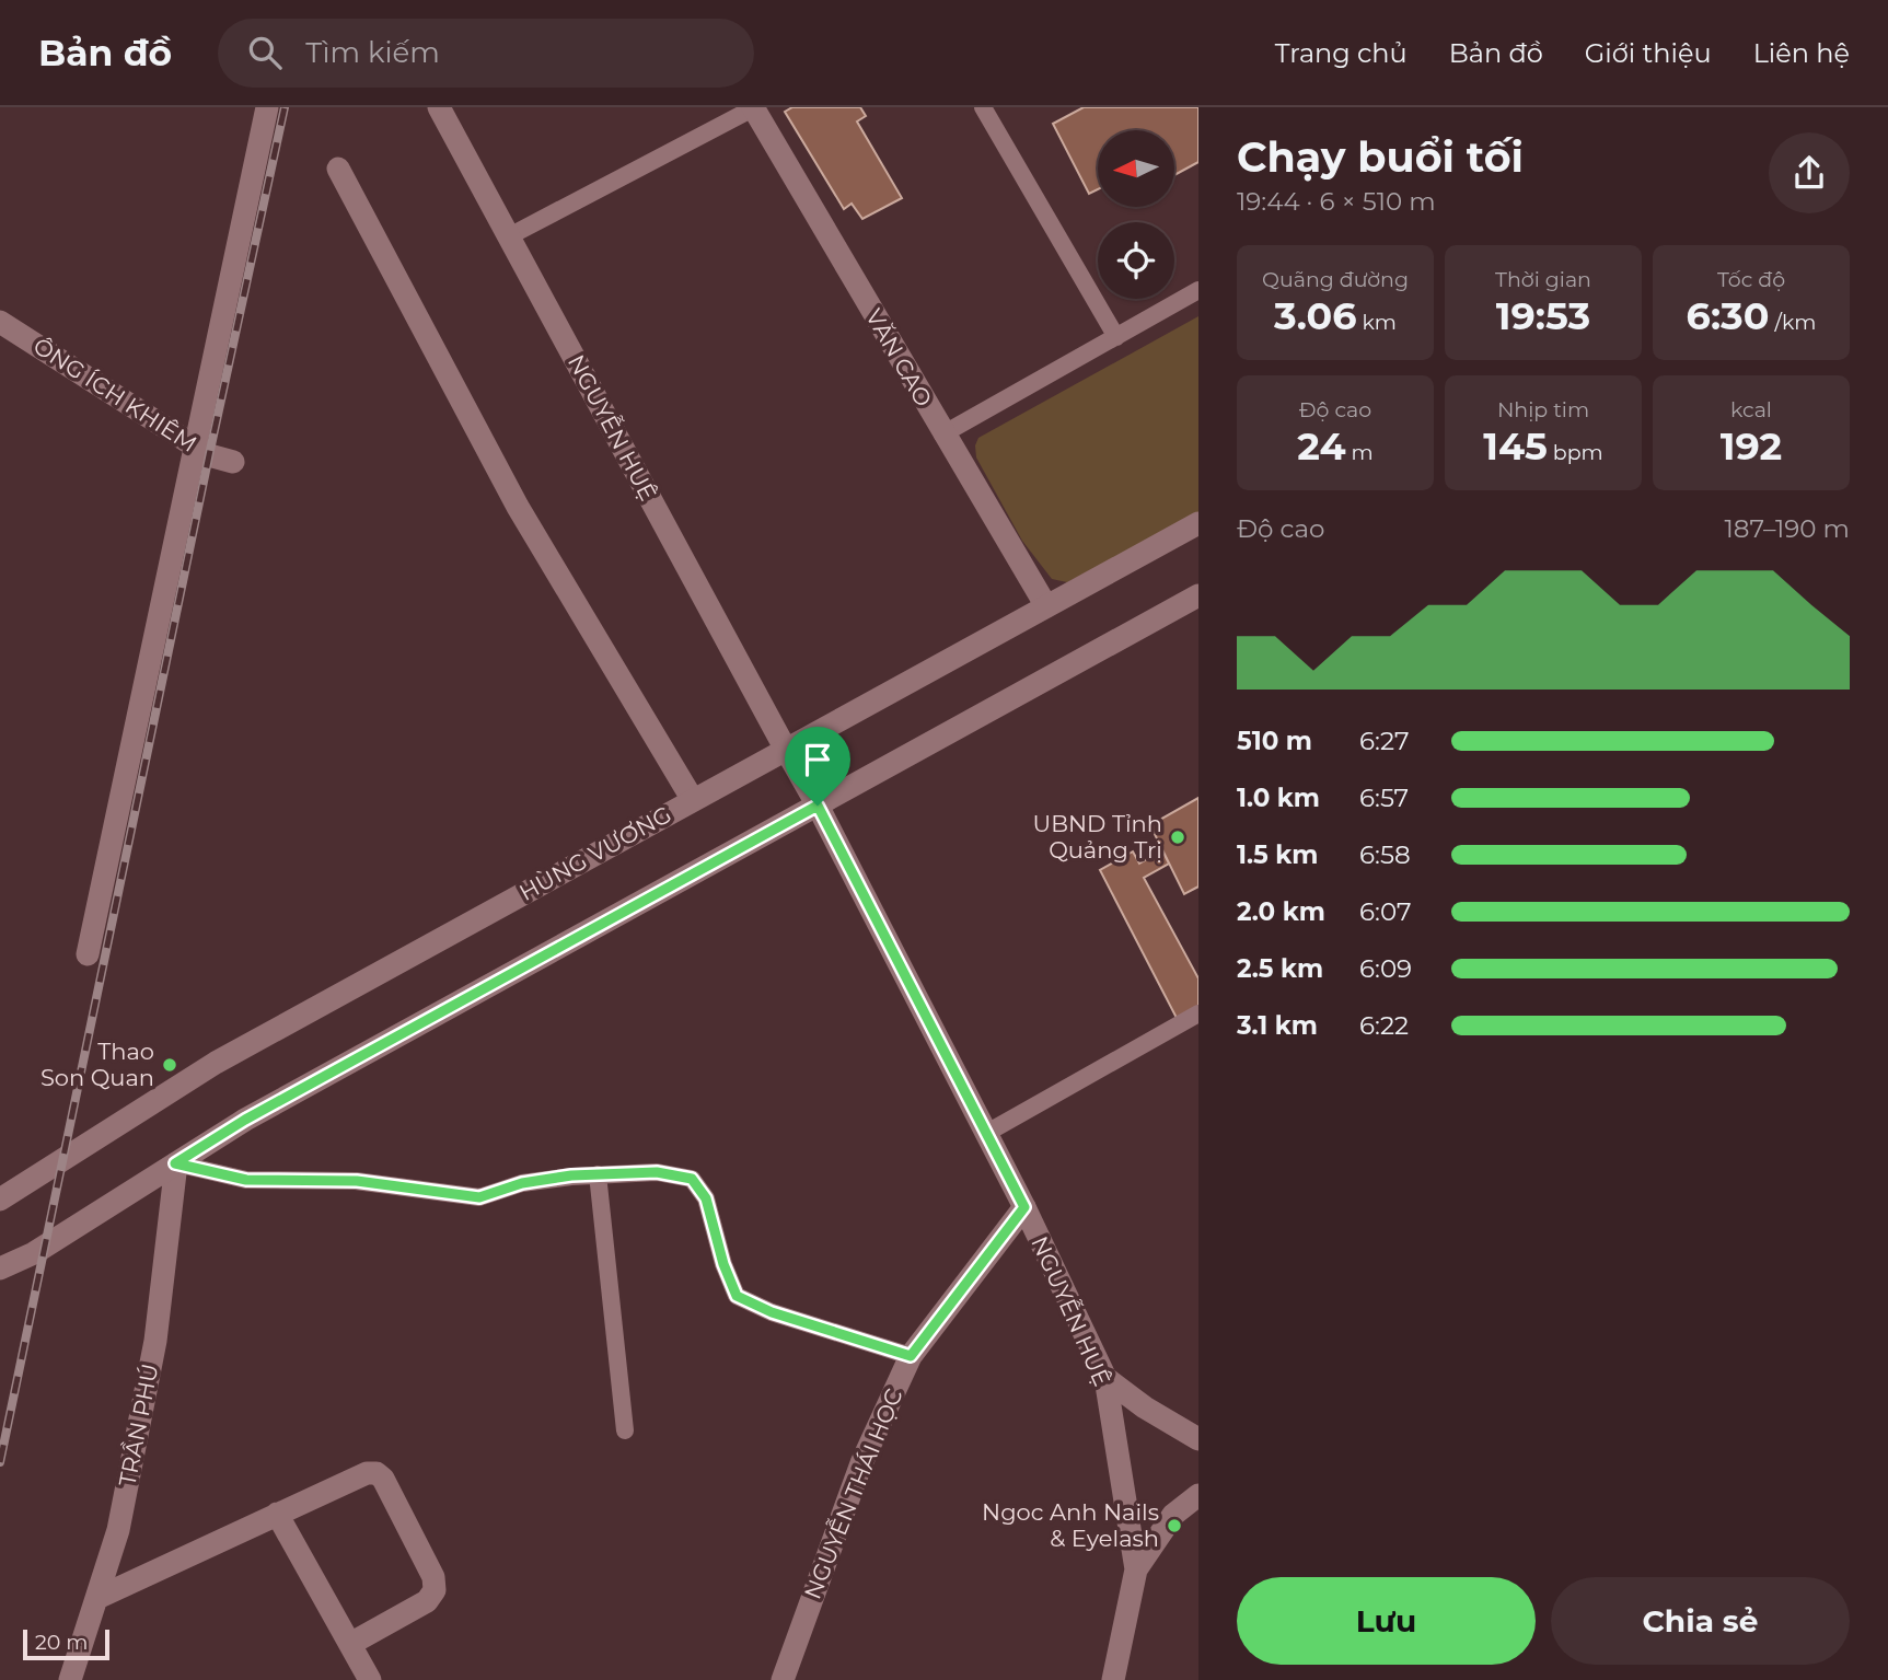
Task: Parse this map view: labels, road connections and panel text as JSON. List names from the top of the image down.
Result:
{
  "streets": {
    "street": [
      "VĂN CAO",
      "ÔNG ÍCH KHIÊM",
      "NGUYỄN HUỆ",
      "HÙNG VƯƠNG",
      "TRẦN PHÚ",
      "NGUYỄN THÁI HỌC"
    ]
  },
  "crossings": [
    ["VĂN CAO", "HÙNG VƯƠNG"],
    ["NGUYỄN HUỆ", "HÙNG VƯƠNG"],
    ["NGUYỄN HUỆ", "NGUYỄN THÁI HỌC"]
  ],
  "places": ["UBND Tỉnh Quảng Trị", "Thao Son Quan", "Ngoc Anh Nails & Eyelash"],
  "scale_bar": "20 m",
  "north": "left",
  "page": {
    "header": "Bản đồ",
    "search": "Tìm kiếm",
    "nav": [
      "Trang chủ",
      "Bản đồ",
      "Giới thiệu",
      "Liên hệ"
    ],
    "heading": ["Chạy buổi tối", "19:44 · 6 × 510 m"],
    "stats": [
      ["Quãng đường", "3.06 km"],
      ["Thời gian", "19:53"],
      ["Tốc độ", "6:30 /km"],
      ["Độ cao", "24 m"],
      ["Nhịp tim", "145 bpm"],
      ["kcal", "192"]
    ],
    "chart": ["Độ cao", "187–190 m"],
    "list": [
      {
        "name": "510 m",
        "note": "6:27"
      },
      {
        "name": "1.0 km",
        "note": "6:57"
      },
      {
        "name": "1.5 km",
        "note": "6:58"
      },
      {
        "name": "2.0 km",
        "note": "6:07"
      },
      {
        "name": "2.5 km",
        "note": "6:09"
      },
      {
        "name": "3.1 km",
        "note": "6:22"
      }
    ],
    "buttons": ["Lưu", "Chia sẻ"],
    "scale": "20 m"
  }
}
